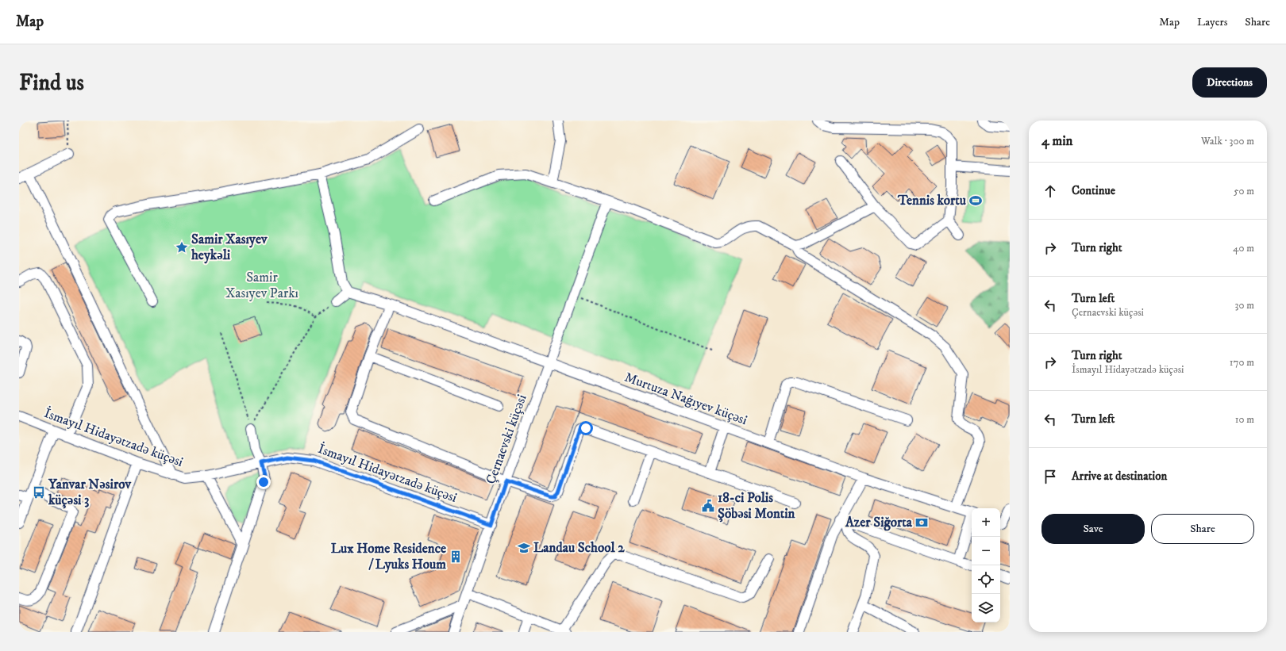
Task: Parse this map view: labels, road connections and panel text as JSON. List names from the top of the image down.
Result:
{
  "streets": {
    "street": ["Murtuza Nağıyev küçəsi", "İsmayıl Hidayətzadə küçəsi", "Çernaevski küçəsi"]
  },
  "crossings": [
    ["Murtuza Nağıyev küçəsi", "Çernaevski küçəsi"],
    ["İsmayıl Hidayətzadə küçəsi", "Çernaevski küçəsi"]
  ],
  "parks": ["Samir Xasıyev Parkı"],
  "places": {
    "sports": ["Tennis kortu"],
    "place": ["Samir Xasıyev heykəli"],
    "bus stop": ["Yanvar Nəsirov küçəsi 3"],
    "public building": ["18-ci Polis Şöbəsi Montin"],
    "bank": ["Azer Siğorta"],
    "school or university": ["Landau School 2"],
    "building": ["Lux Home Residence / Lyuks Houm"]
  },
  "page": {
    "header": "Map",
    "nav": ["Map", "Layers", "Share"],
    "buttons": [
      "Directions",
      ["Save", "Share"]
    ],
    "title": "Find us",
    "heading": ["4 min", "Walk · 300 m"],
    "list": [
      ["Continue", "50 m"],
      ["Turn right", "40 m"],
      ["Turn left", "Çernaevski küçəsi", "30 m"],
      ["Turn right", "İsmayıl Hidayətzadə küçəsi", "170 m"],
      ["Turn left", "10 m"],
      "Arrive at destination"
    ],
    "map_buttons": ["+", "−"]
  }
}
